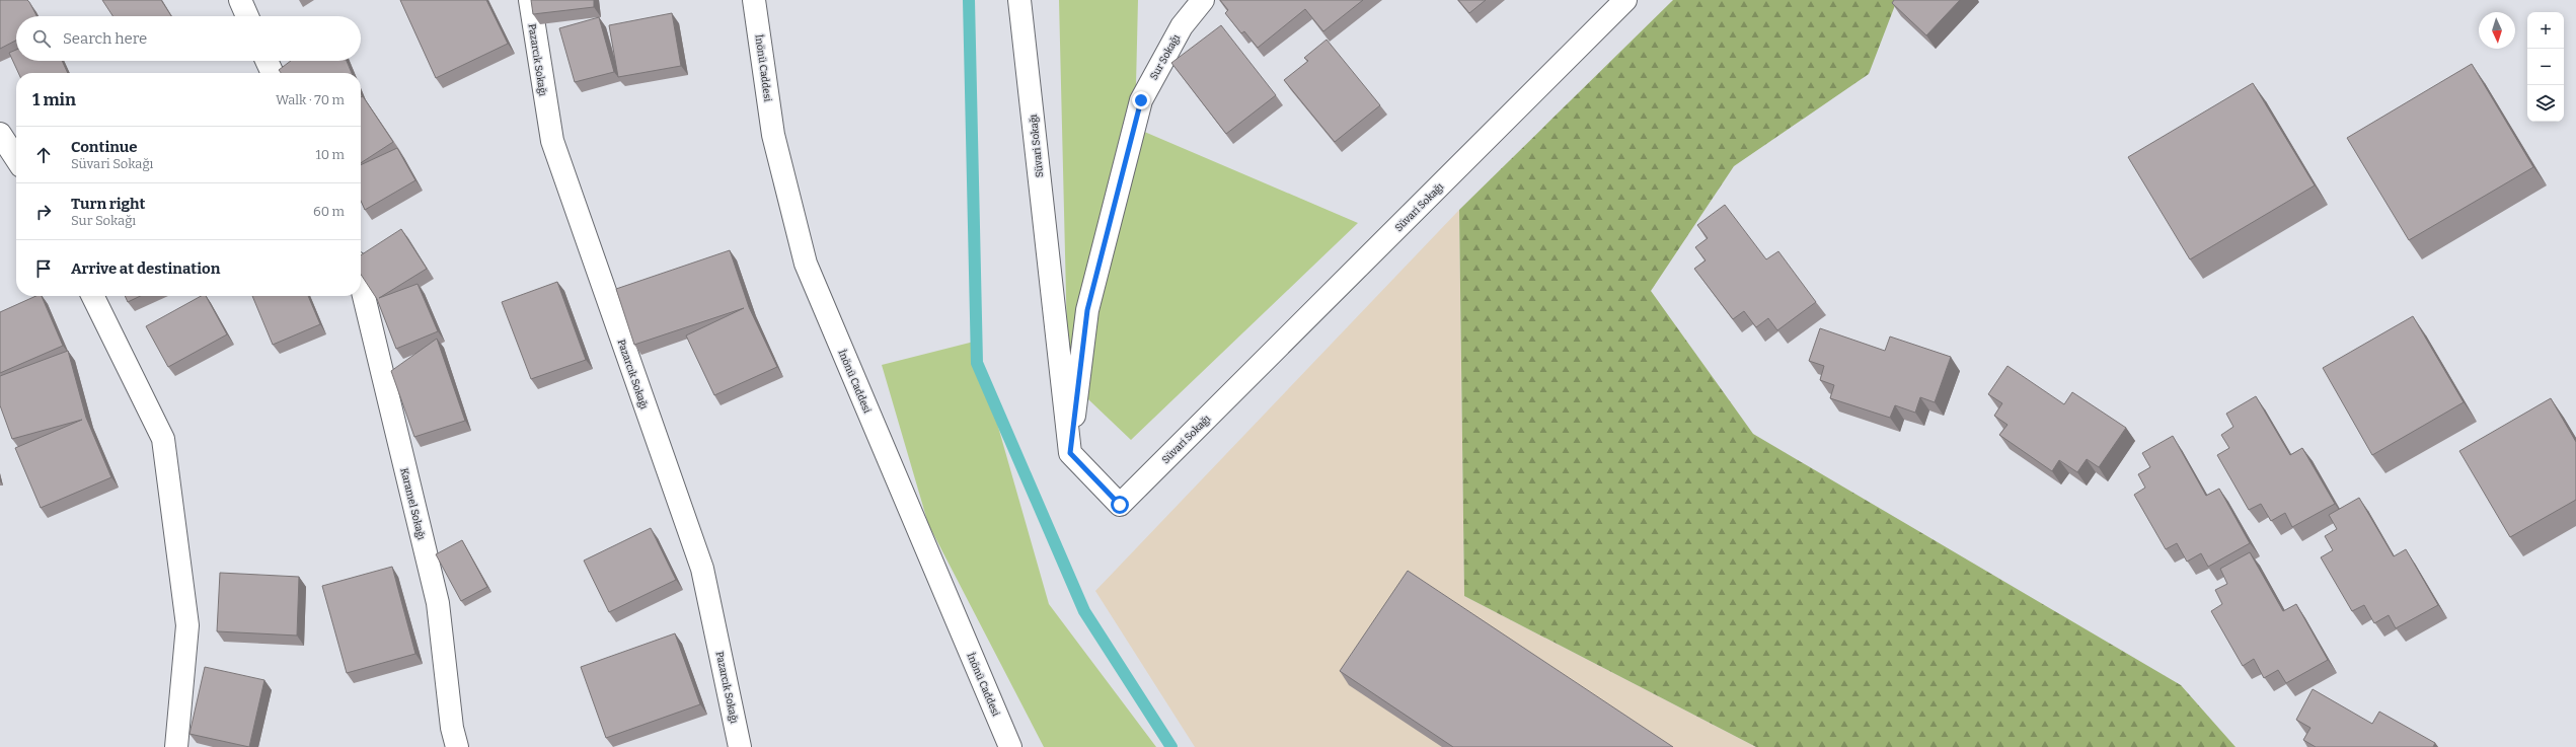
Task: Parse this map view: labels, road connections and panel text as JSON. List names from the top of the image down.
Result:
{
  "streets": {
    "street": [
      "Sur Sokağı",
      "Pazarcık Sokağı",
      "İnönü Caddesi",
      "Süvari Sokağı",
      "Karamel Sokağı"
    ]
  },
  "crossings": [
    ["Sur Sokağı", "Süvari Sokağı"]
  ],
  "north": "bottom",
  "page": {
    "map_buttons": ["+", "−"],
    "search": "Search here",
    "heading": ["1 min", "Walk · 70 m"],
    "list": [
      ["Continue", "Süvari Sokağı", "10 m"],
      ["Turn right", "Sur Sokağı", "60 m"],
      "Arrive at destination"
    ]
  }
}
